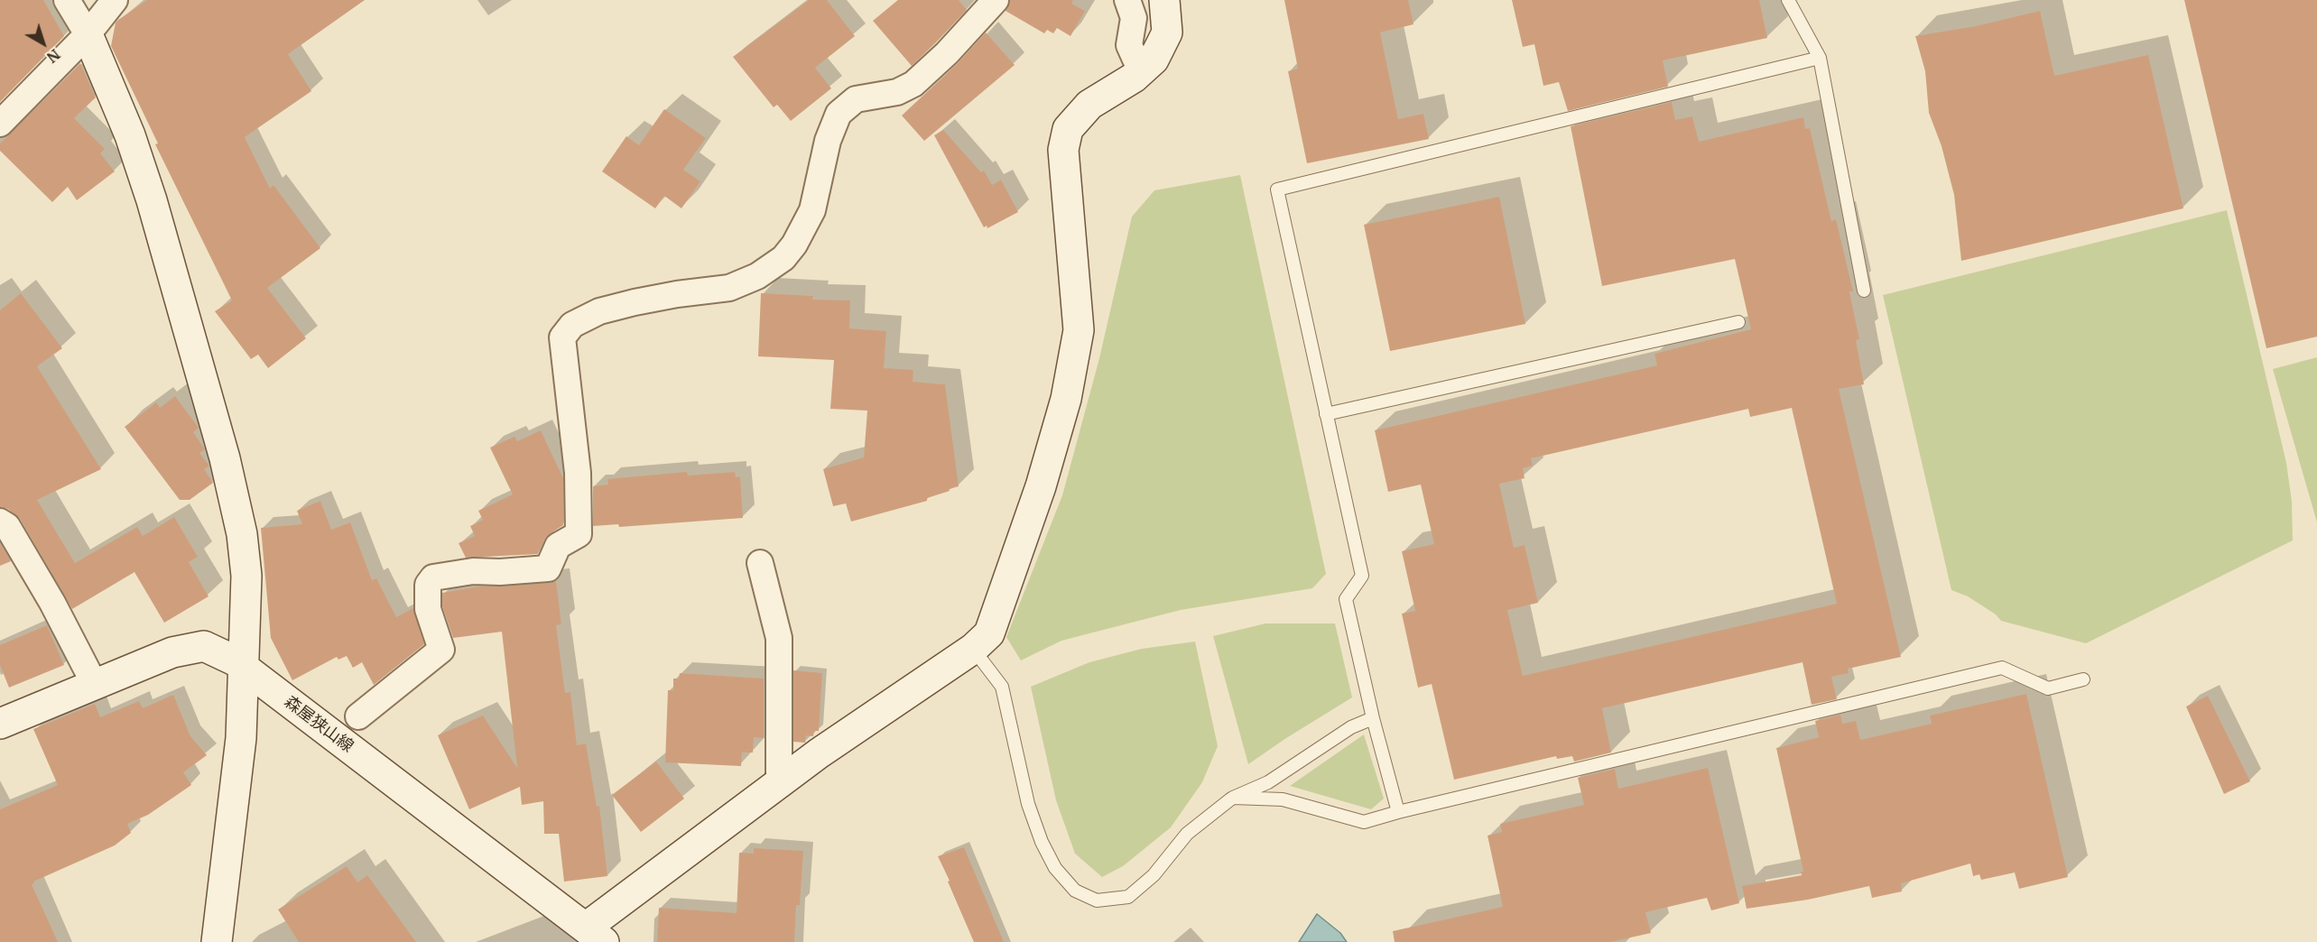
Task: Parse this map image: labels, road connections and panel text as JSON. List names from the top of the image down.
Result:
{
  "streets": {
    "street": ["森屋狭山線"]
  },
  "north": "bottom right"
}
